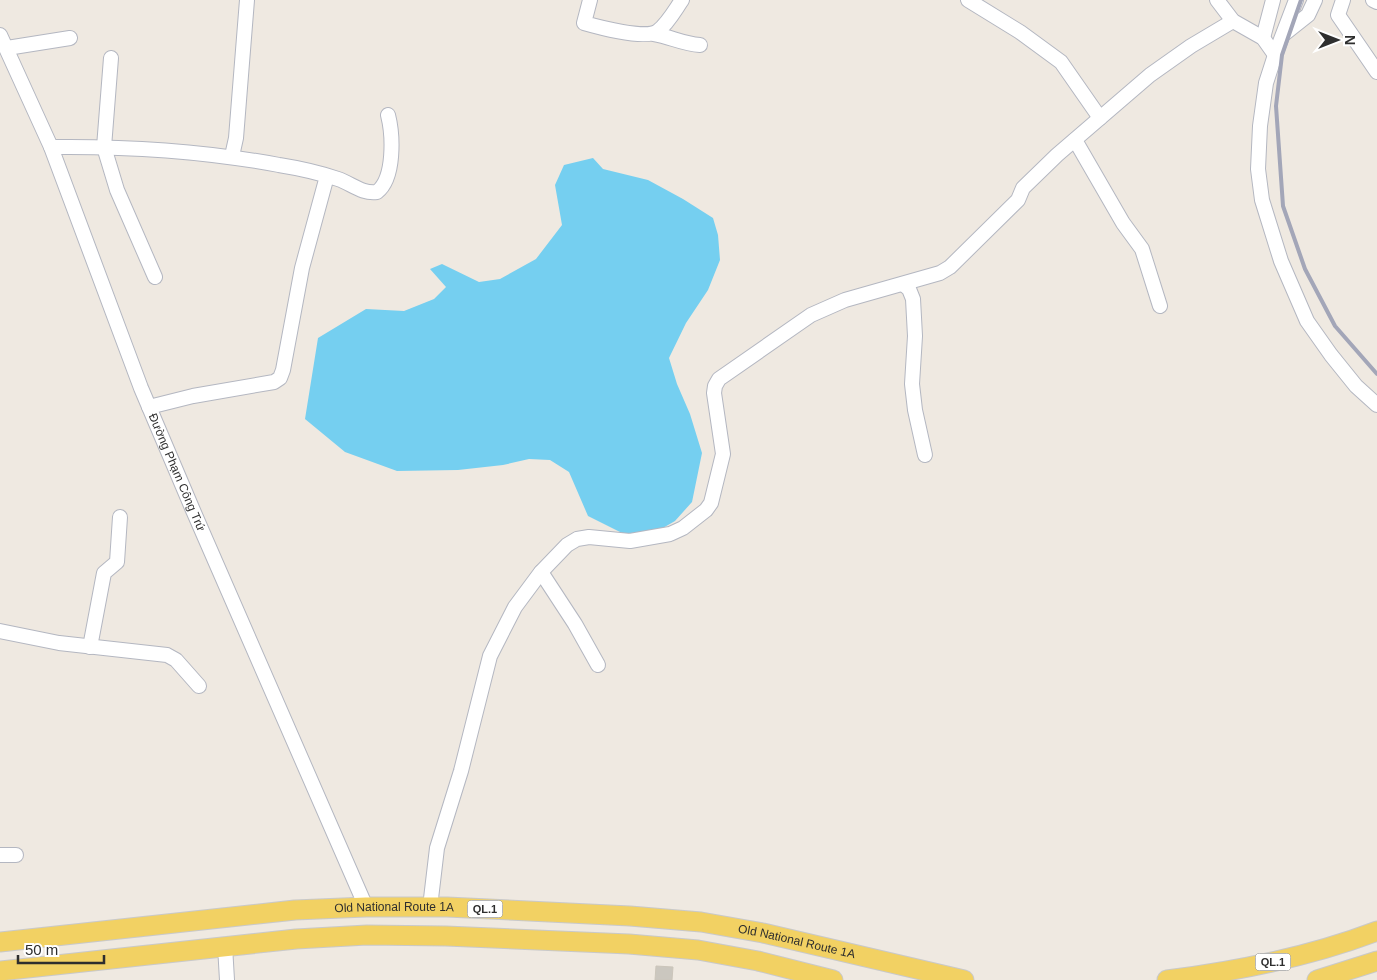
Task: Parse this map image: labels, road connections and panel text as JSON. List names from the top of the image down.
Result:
{
  "streets": {
    "main road": ["Old National Route 1A", "QL.1"],
    "street": ["Đường Phạm Công Trứ"]
  },
  "crossings": [
    ["Đường Phạm Công Trứ", "Old National Route 1A"]
  ],
  "scale_bar": "50 m",
  "north": "right"
}
